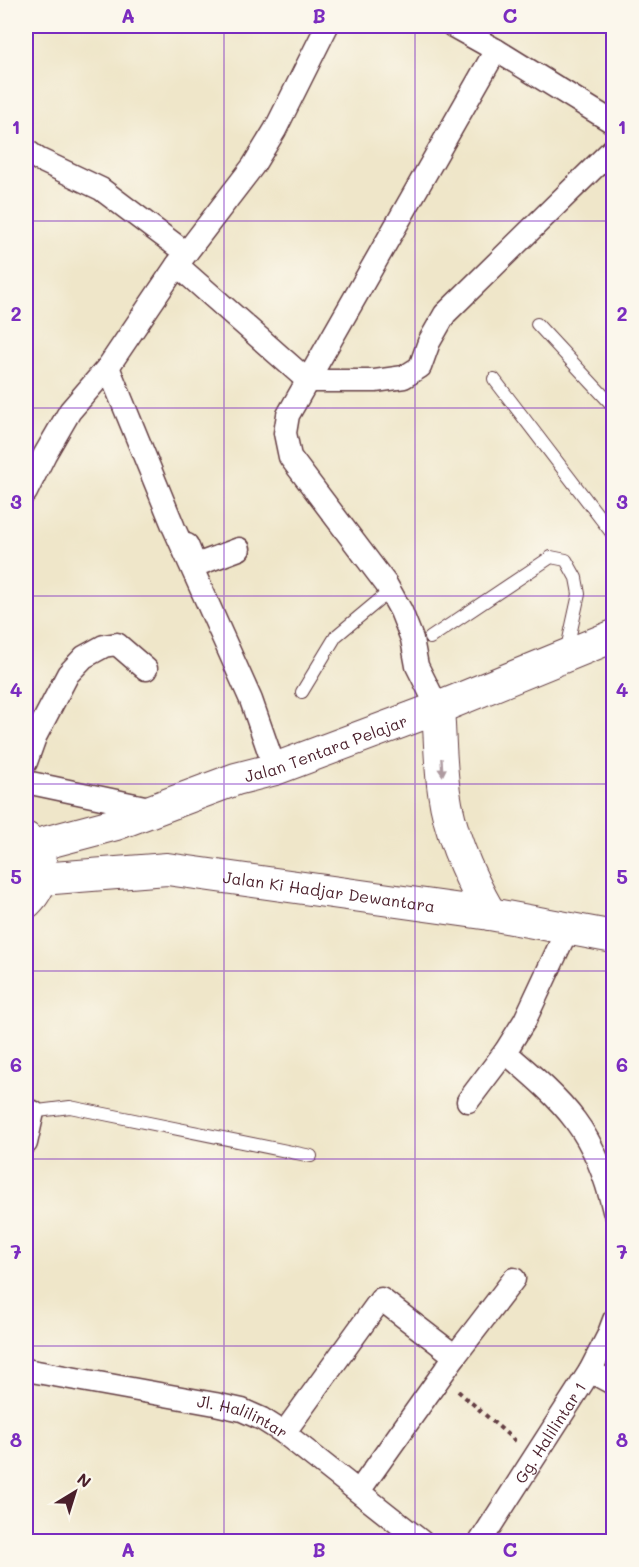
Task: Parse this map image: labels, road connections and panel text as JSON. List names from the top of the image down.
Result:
{
  "streets": {
    "main road": ["Jalan Tentara Pelajar", "Jalan Ki Hadjar Dewantara"],
    "street": ["Jl. Halilintar", "Gg. Halilintar 1"]
  },
  "north": "top right",
  "grid": {
    "columns": ["A", "B", "C"],
    "rows": [
      "1",
      "2",
      "3",
      "4",
      "5",
      "6",
      "7",
      "8"
    ]
  }
}
